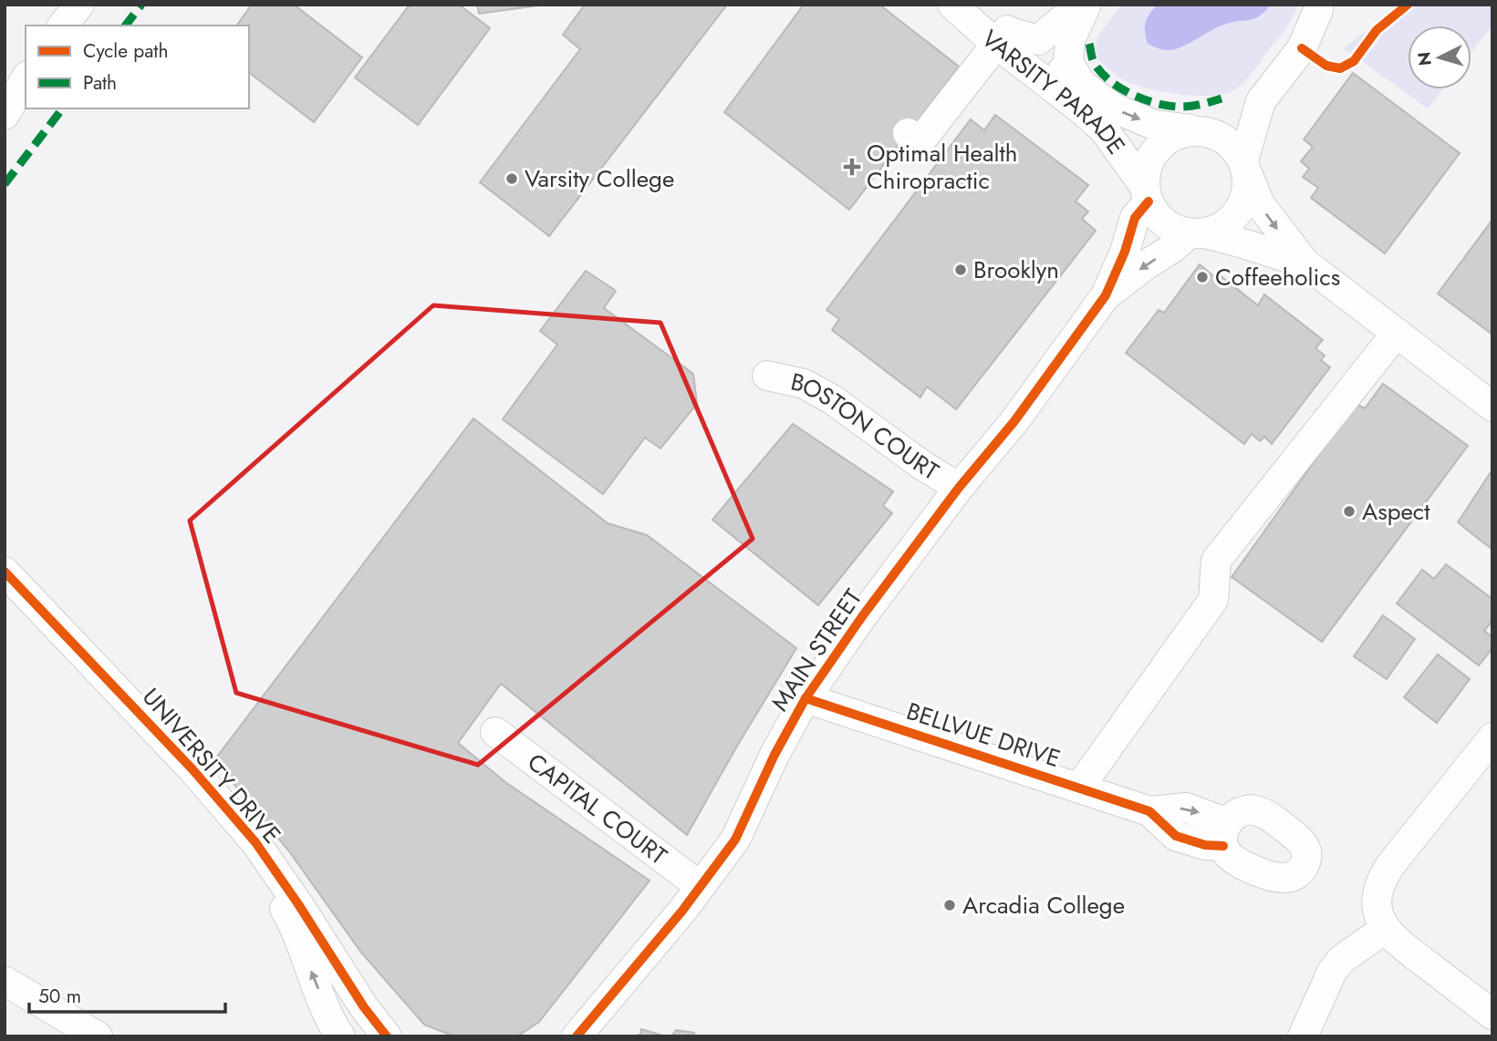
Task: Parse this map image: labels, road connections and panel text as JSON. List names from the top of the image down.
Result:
{
  "streets": {
    "street": [
      "VARSITY PARADE",
      "BOSTON COURT",
      "MAIN STREET",
      "BELLVUE DRIVE",
      "UNIVERSITY DRIVE",
      "CAPITAL COURT"
    ]
  },
  "crossings": [
    ["BOSTON COURT", "MAIN STREET"],
    ["MAIN STREET", "BELLVUE DRIVE"],
    ["MAIN STREET", "CAPITAL COURT"]
  ],
  "places": {
    "health": ["Optimal Health Chiropractic"],
    "other": [
      "Varsity College",
      "Brooklyn",
      "Coffeeholics",
      "Aspect",
      "Arcadia College"
    ]
  },
  "legend": ["Cycle path", "Path"],
  "scale_bar": "50 m",
  "north": "left"
}
